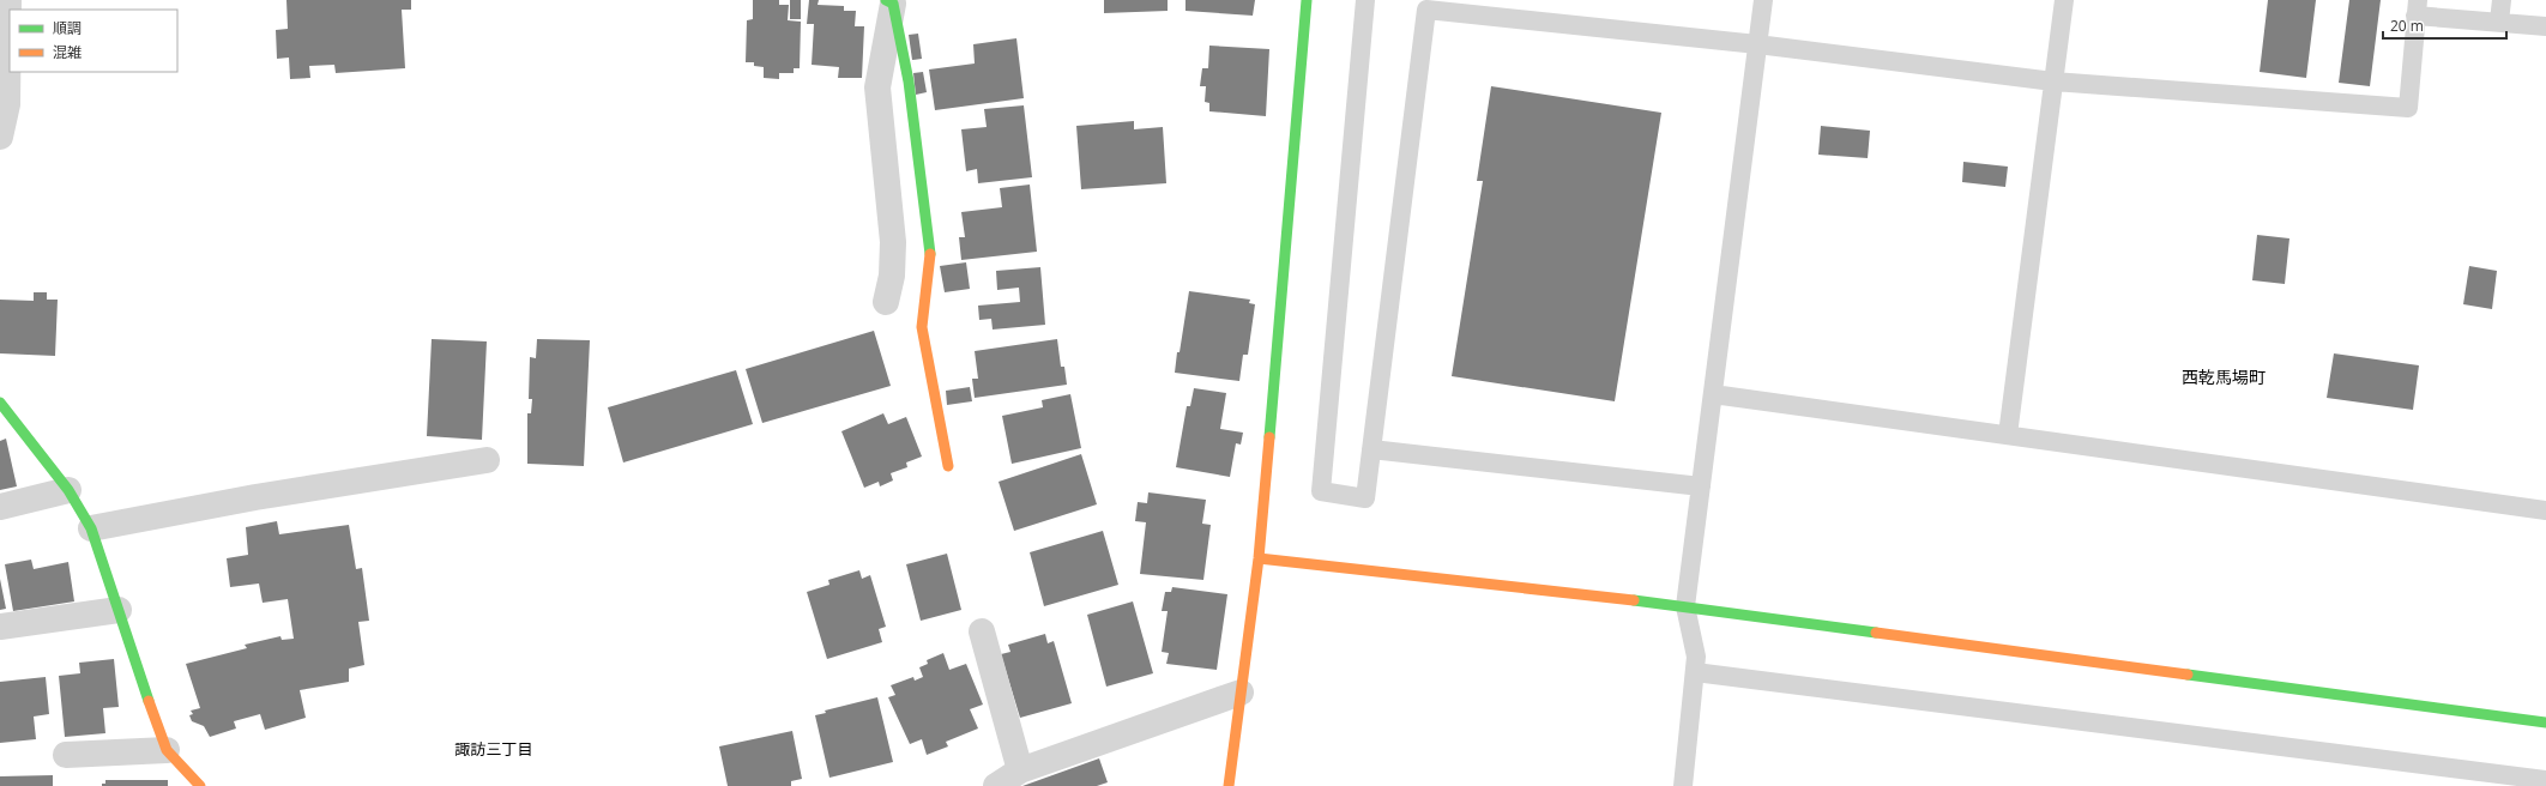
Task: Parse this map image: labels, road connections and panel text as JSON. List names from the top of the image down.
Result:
{
  "districts": ["西乾馬場町", "諏訪三丁目"],
  "legend": ["順調", "混雑"],
  "scale_bar": "20 m"
}
